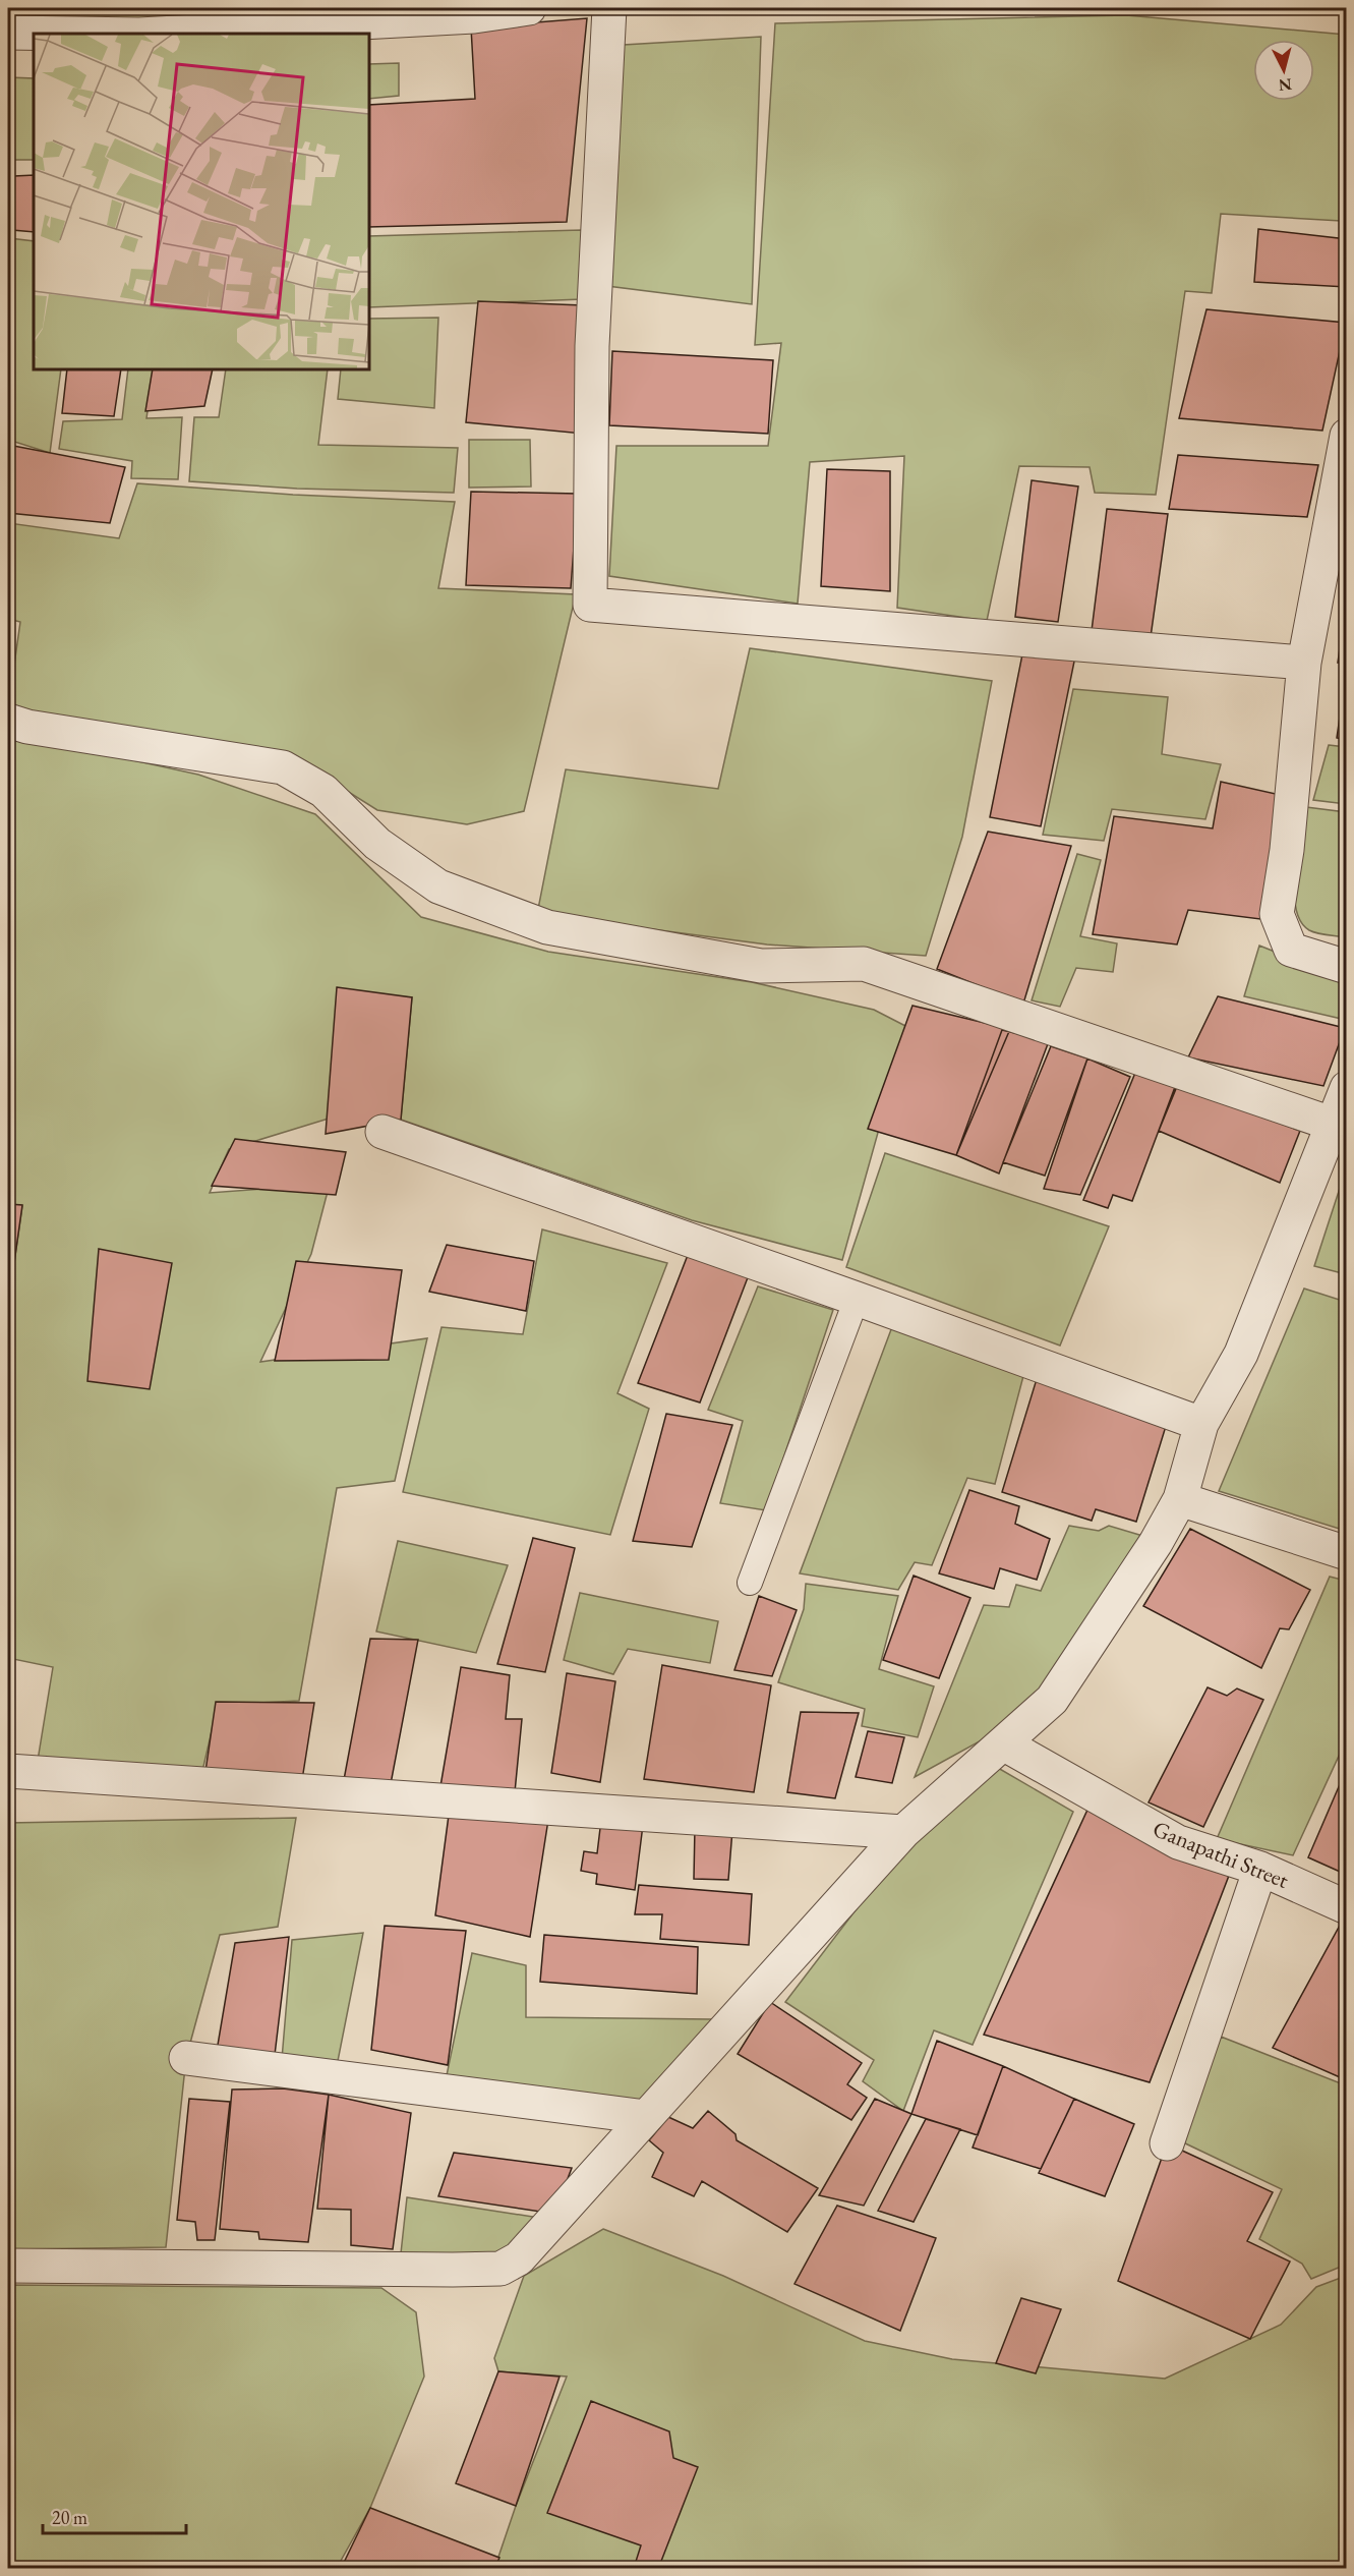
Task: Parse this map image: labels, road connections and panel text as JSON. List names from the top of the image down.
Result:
{
  "streets": {
    "street": ["Ganapathi Street"]
  },
  "scale_bar": "20 m",
  "north": "bottom"
}
